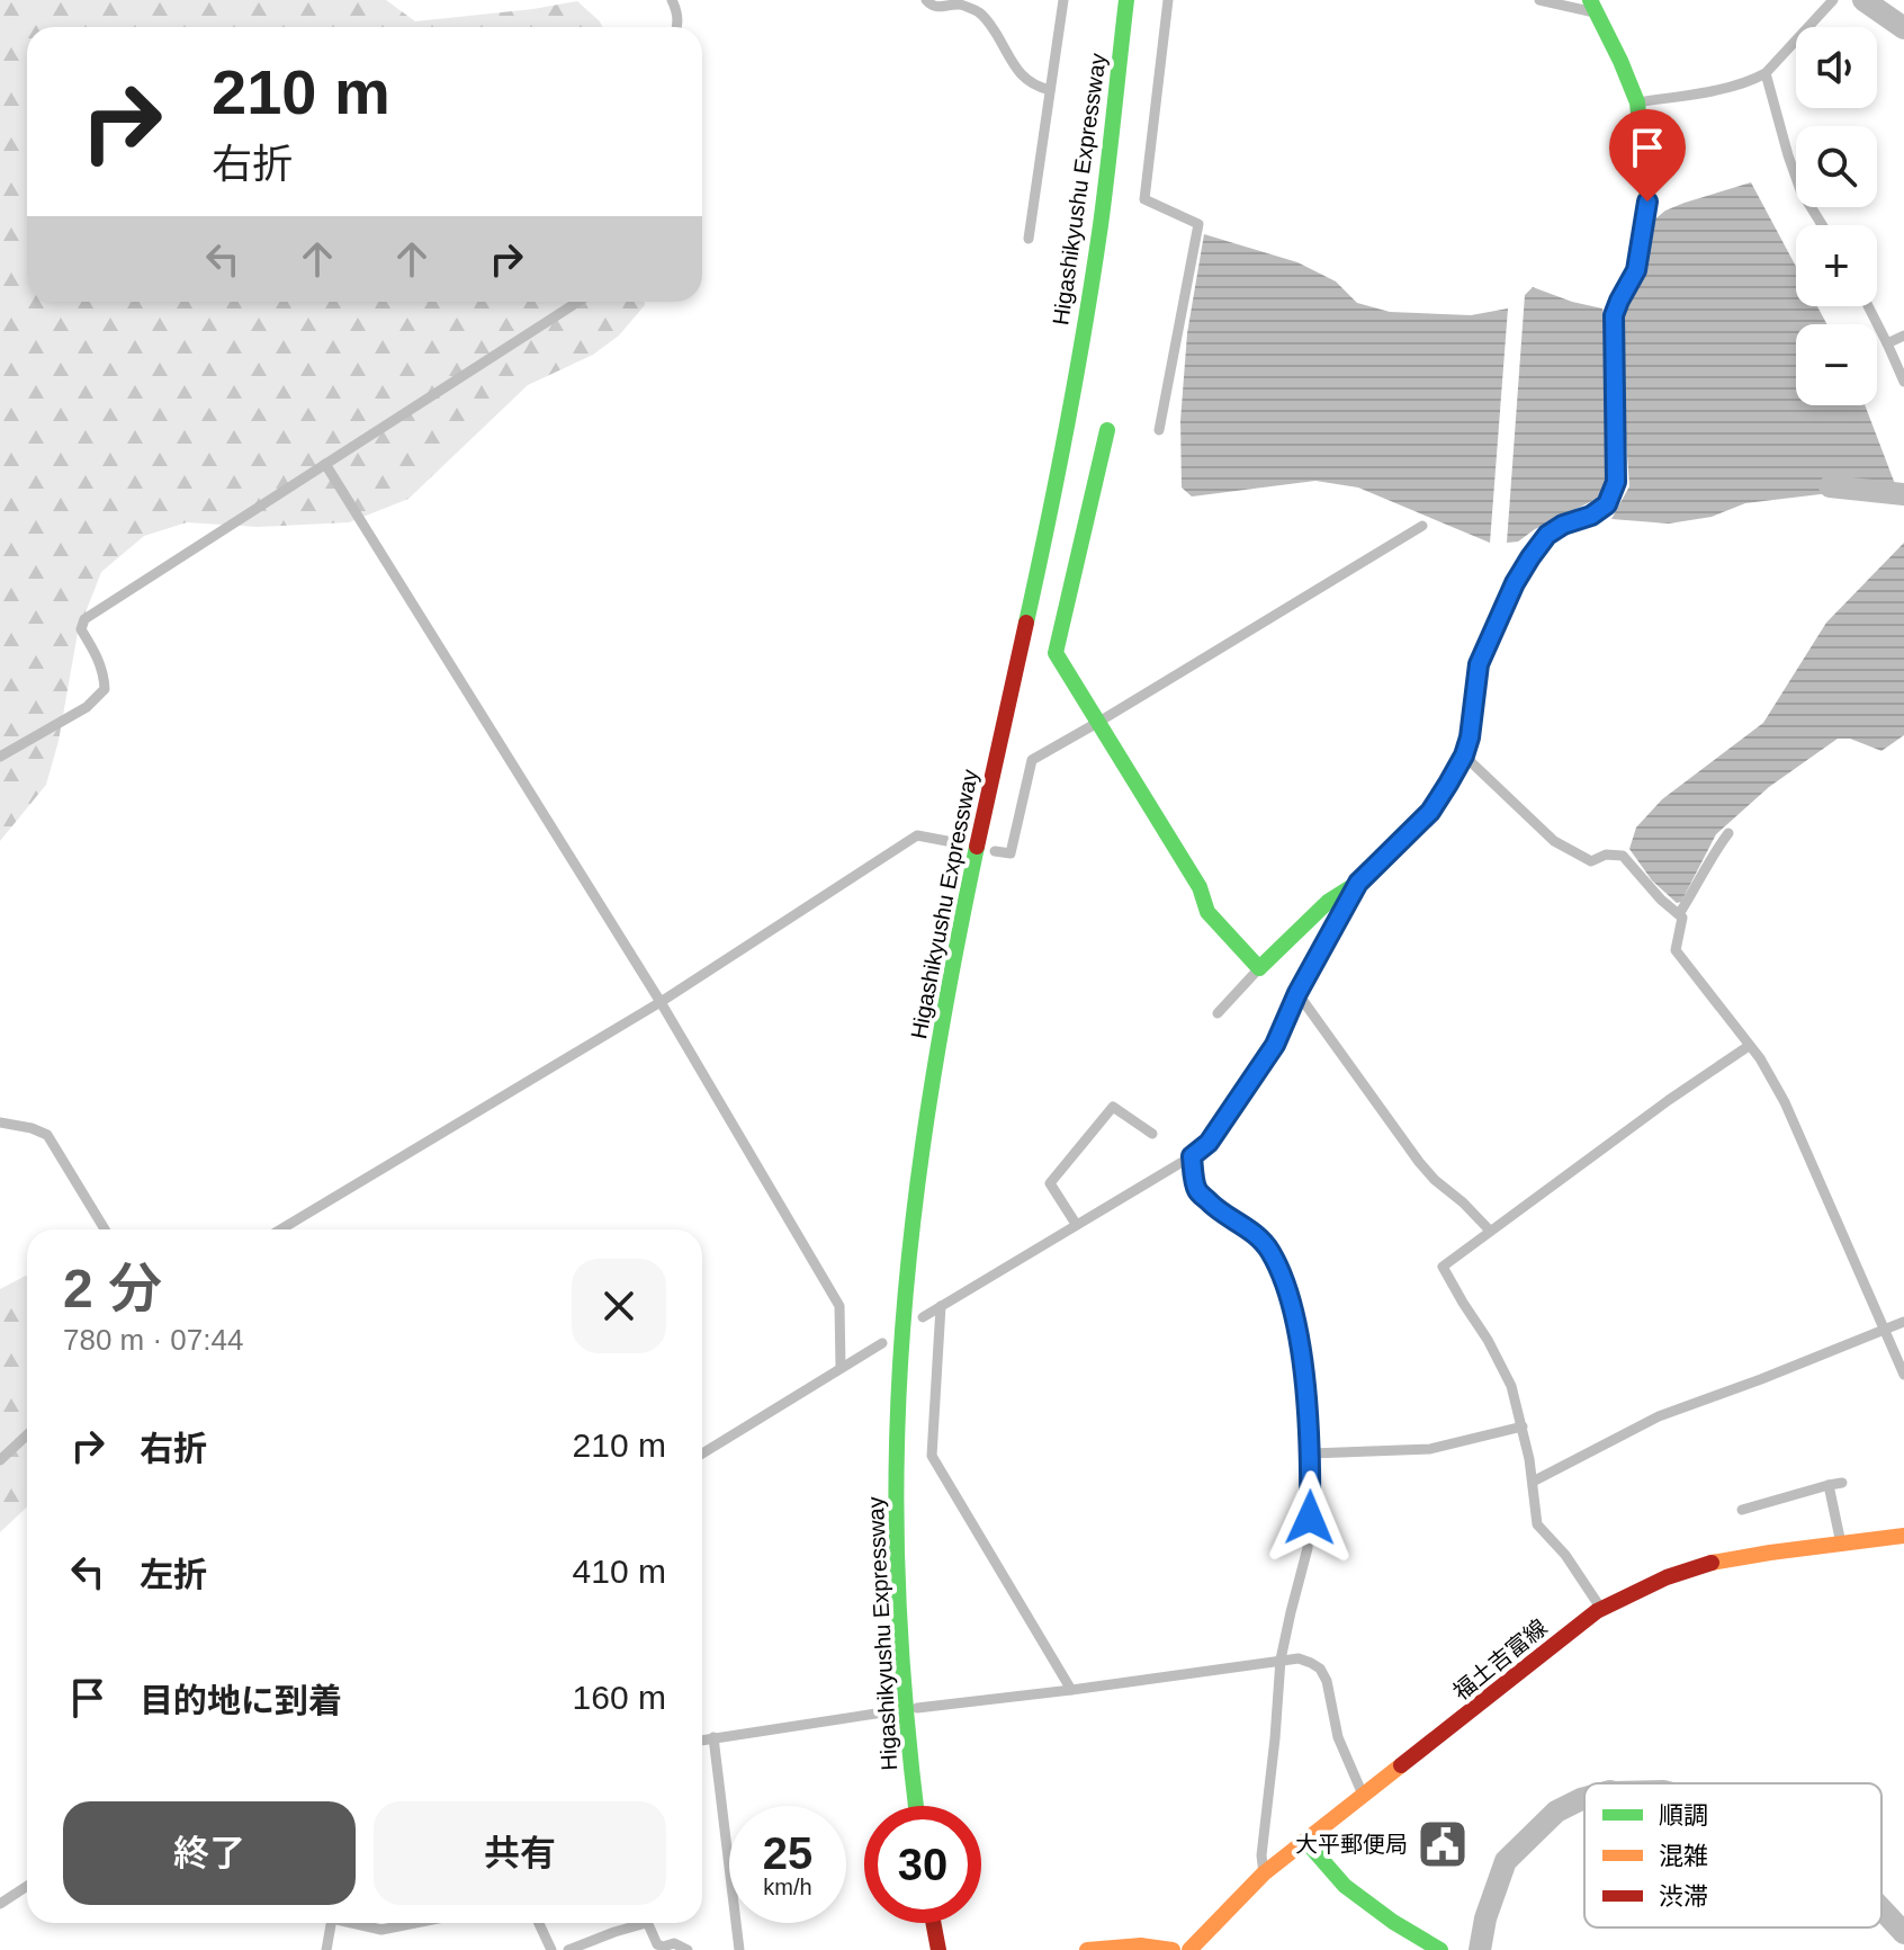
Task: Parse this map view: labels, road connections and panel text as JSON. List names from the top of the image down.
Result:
{
  "streets": {
    "main road": ["Higashikyushu Expressway", "福土吉富線"]
  },
  "places": {
    "public building": ["大平郵便局"]
  },
  "legend": ["順調", "混雑", "渋滞"],
  "page": {
    "map_buttons": ["+", "−"],
    "turn": ["210 m", "右折"],
    "heading": ["2 分", "780 m · 07:44"],
    "list": [
      {
        "name": "右折",
        "value": "210 m"
      },
      {
        "name": "左折",
        "value": "410 m"
      },
      {
        "name": "目的地に到着",
        "value": "160 m"
      }
    ],
    "buttons": ["終了", "共有"],
    "speed": "25 km/h",
    "limit": "30"
  }
}
